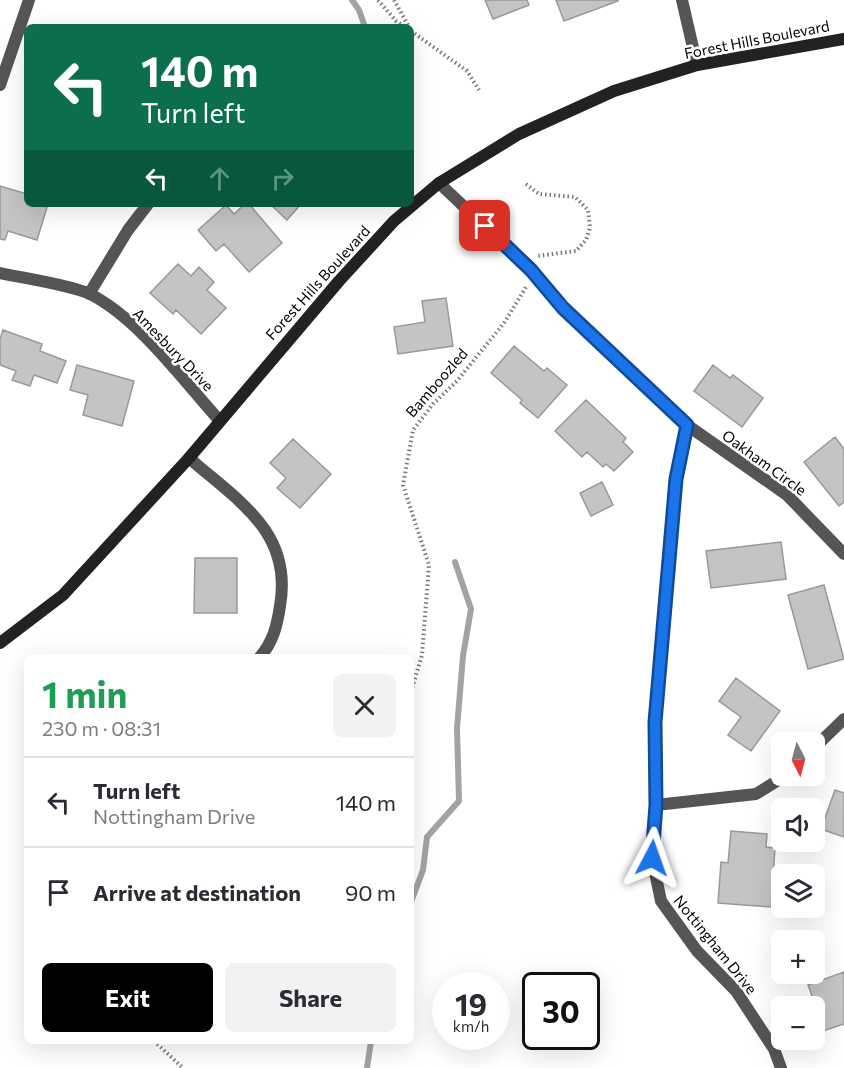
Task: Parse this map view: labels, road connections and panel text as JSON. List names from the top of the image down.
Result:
{
  "streets": {
    "main road": ["Forest Hills Boulevard"],
    "street": ["Amesbury Drive", "Oakham Circle", "Nottingham Drive"],
    "path": ["Bamboozled"]
  },
  "crossings": [
    ["Forest Hills Boulevard", "Amesbury Drive"],
    ["Oakham Circle", "Nottingham Drive"]
  ],
  "north": "bottom",
  "page": {
    "turn": ["140 m", "Turn left"],
    "heading": ["1 min", "230 m · 08:31"],
    "map_buttons": ["+", "−"],
    "list": [
      {
        "name": "Turn left",
        "note": "Nottingham Drive",
        "value": "140 m"
      },
      {
        "name": "Arrive at destination",
        "value": "90 m"
      }
    ],
    "buttons": ["Exit", "Share"],
    "speed": "19 km/h",
    "limit": "30"
  }
}
